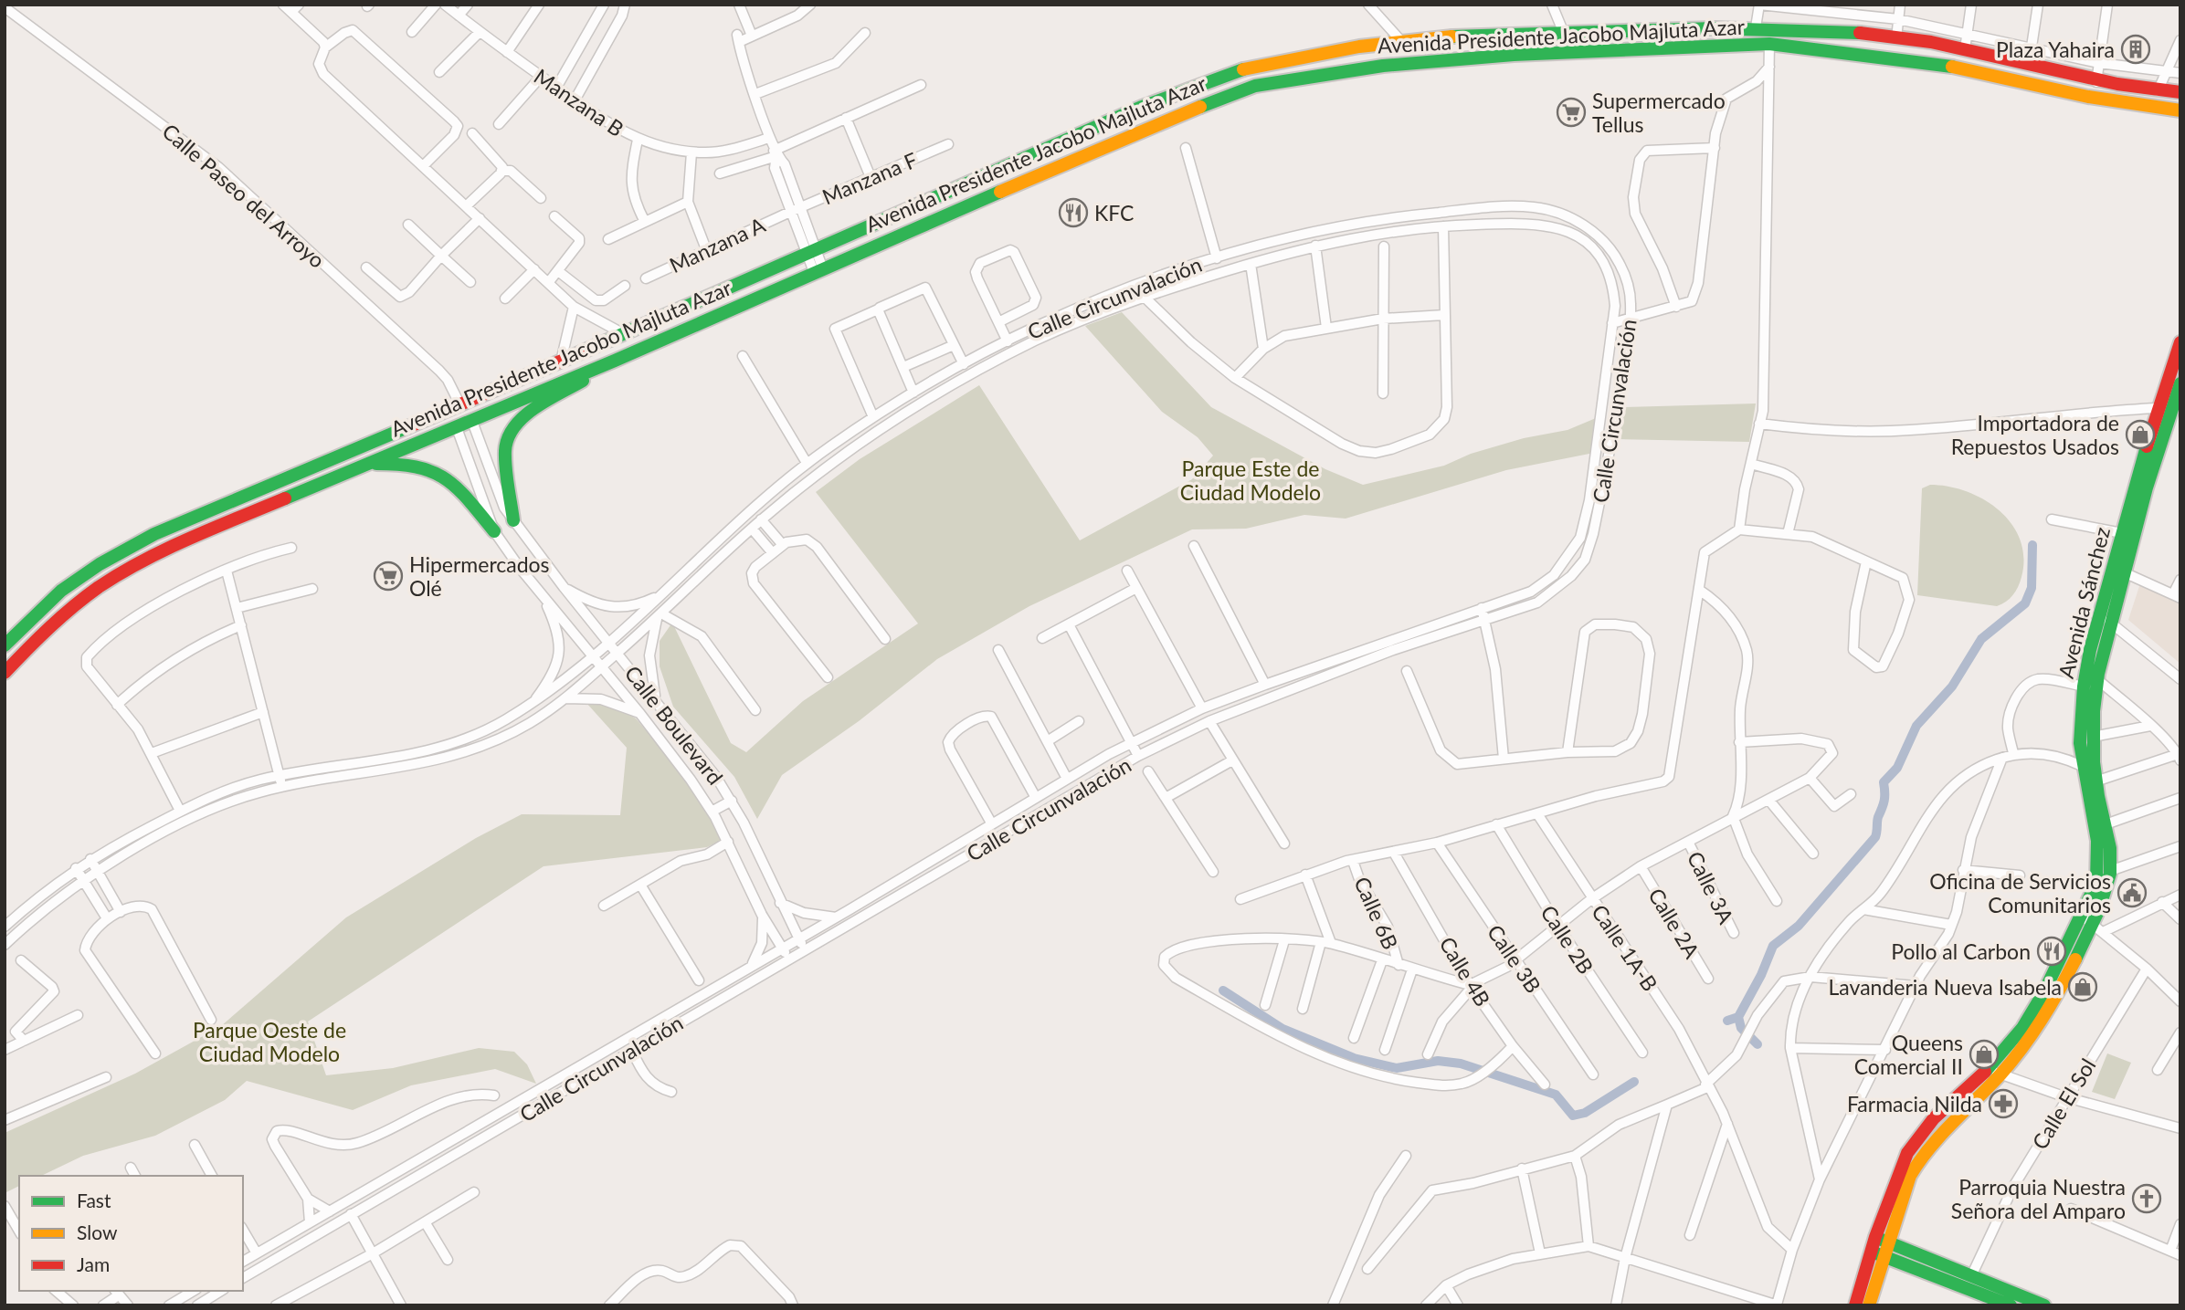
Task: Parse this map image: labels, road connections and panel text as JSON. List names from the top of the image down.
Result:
{
  "streets": {
    "main road": ["Avenida Presidente Jacobo Majluta Azar", "Avenida Sánchez"],
    "street": [
      "Manzana B",
      "Manzana F",
      "Calle Paseo del Arroyo",
      "Manzana A",
      "Calle Circunvalación",
      "Calle Boulevard",
      "Calle 3A",
      "Calle 6B",
      "Calle 2A",
      "Calle 2B",
      "Calle 1A-B",
      "Calle 3B",
      "Calle 4B",
      "Calle El Sol"
    ]
  },
  "crossings": [
    ["Avenida Presidente Jacobo Majluta Azar", "Calle Paseo del Arroyo"],
    ["Avenida Presidente Jacobo Majluta Azar", "Calle Boulevard"],
    ["Manzana F", "Manzana A"],
    ["Calle Circunvalación", "Calle Boulevard"]
  ],
  "parks": ["Parque Este de Ciudad Modelo", "Parque Oeste de Ciudad Modelo"],
  "places": {
    "building": ["Plaza Yahaira"],
    "supermarket": ["Supermercado Tellus", "Hipermercados Olé"],
    "restaurant": ["KFC", "Pollo al Carbon"],
    "shop": ["Importadora de Repuestos Usados", "Lavanderia Nueva Isabela", "Queens Comercial II"],
    "public building": ["Oficina de Servicios Comunitarios"],
    "pharmacy": ["Farmacia Nilda"],
    "church": ["Parroquia Nuestra Señora del Amparo"]
  },
  "legend": ["Fast", "Slow", "Jam"]
}
